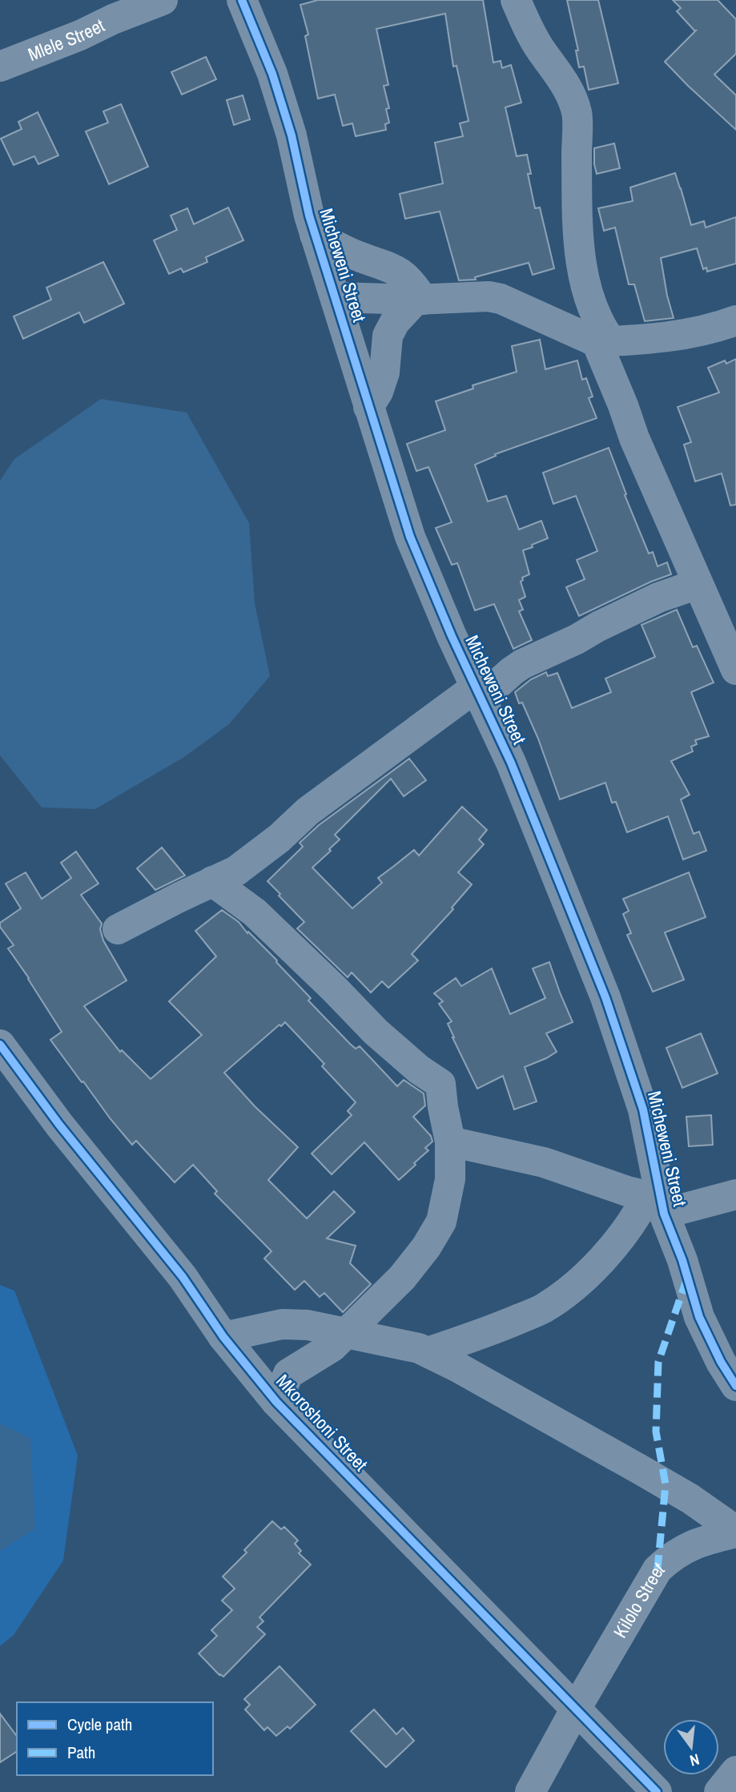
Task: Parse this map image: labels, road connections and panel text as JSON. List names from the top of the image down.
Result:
{
  "streets": {
    "street": [
      "Mlele Street",
      "Micheweni Street",
      "Mkoroshoni Street",
      "Kilolo Street"
    ]
  },
  "crossings": [
    ["Mkoroshoni Street", "Kilolo Street"]
  ],
  "legend": ["Cycle path", "Path"],
  "north": "bottom"
}
